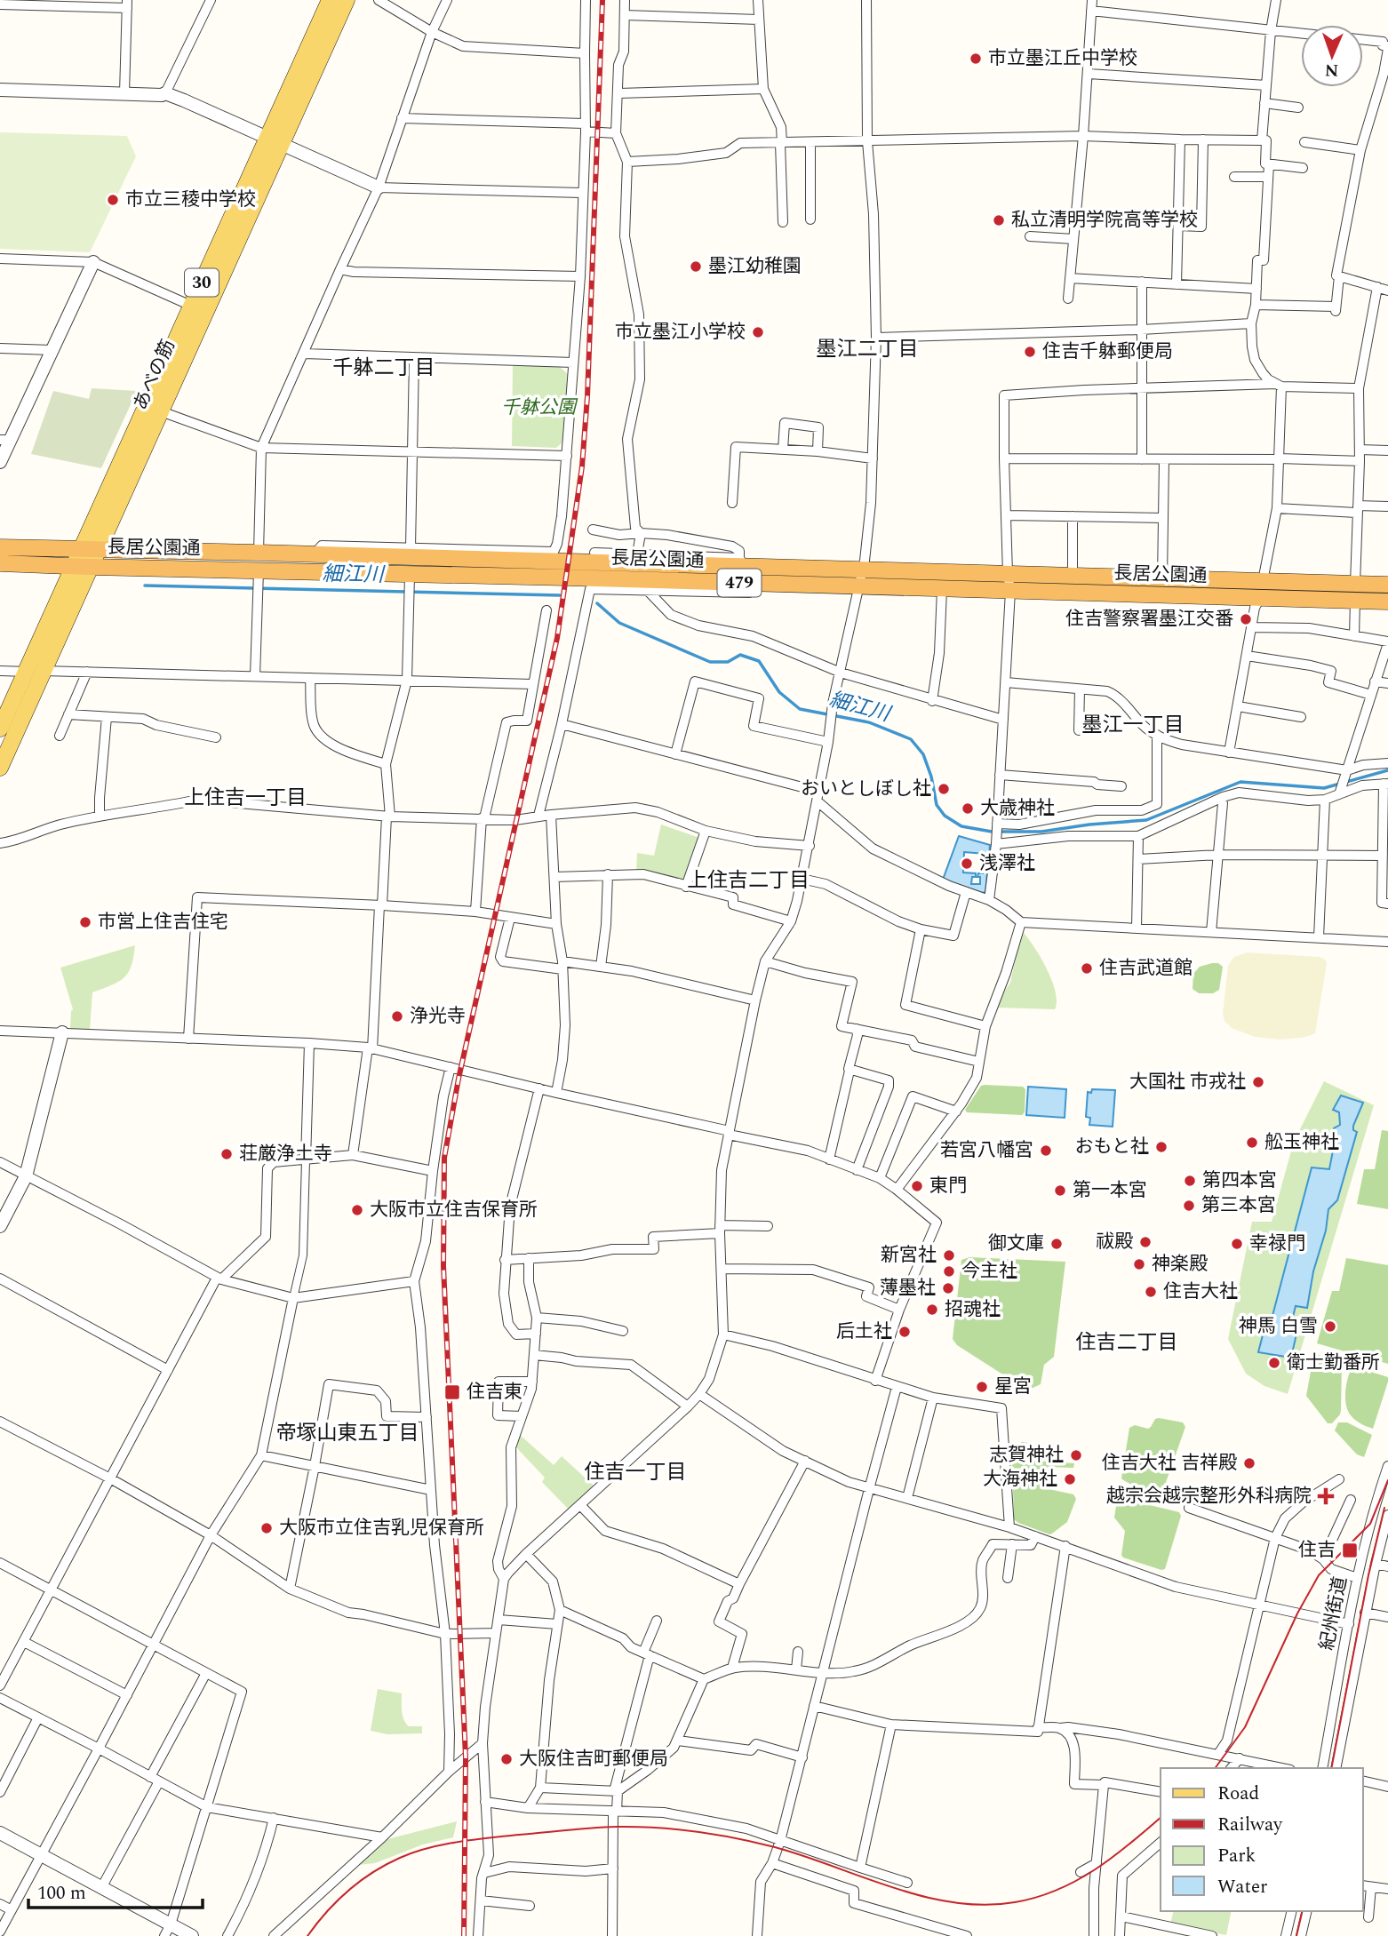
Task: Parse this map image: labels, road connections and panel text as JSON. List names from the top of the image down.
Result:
{
  "streets": {
    "highway": ["長居公園通", "479"],
    "main road": ["30", "あべの筋"],
    "street": ["紀州街道"]
  },
  "crossings": [
    ["あべの筋", "長居公園通"]
  ],
  "districts": [
    "墨江二丁目",
    "千躰二丁目",
    "墨江一丁目",
    "上住吉一丁目",
    "上住吉二丁目",
    "住吉二丁目",
    "帝塚山東五丁目",
    "住吉一丁目"
  ],
  "water": ["細江川"],
  "parks": ["千躰公園"],
  "places": {
    "other": [
      "市立墨江丘中学校",
      "市立三稜中学校",
      "私立清明学院高等学校",
      "墨江幼稚園",
      "市立墨江小学校",
      "住吉千躰郵便局",
      "住吉警察署墨江交番",
      "おいとしぼし社",
      "大歳神社",
      "浅澤社",
      "市営上住吉住宅",
      "住吉武道館",
      "浄光寺",
      "大国社 市戎社",
      "舩玉神社",
      "おもと社",
      "若宮八幡宮",
      "荘厳浄土寺",
      "第四本宮",
      "東門",
      "第一本宮",
      "第三本宮",
      "大阪市立住吉保育所",
      "祓殿",
      "御文庫",
      "幸禄門",
      "新宮社",
      "神楽殿",
      "今主社",
      "薄墨社",
      "住吉大社",
      "招魂社",
      "神馬 白雪",
      "后土社",
      "衛士勤番所",
      "星宮",
      "志賀神社",
      "住吉大社 吉祥殿",
      "大海神社",
      "大阪市立住吉乳児保育所",
      "大阪住吉町郵便局"
    ],
    "transit": ["住吉東", "住吉"],
    "health": ["越宗会越宗整形外科病院"]
  },
  "legend": [
    "Road",
    "Railway",
    "Park",
    "Water"
  ],
  "scale_bar": "100 m",
  "north": "bottom"
}
